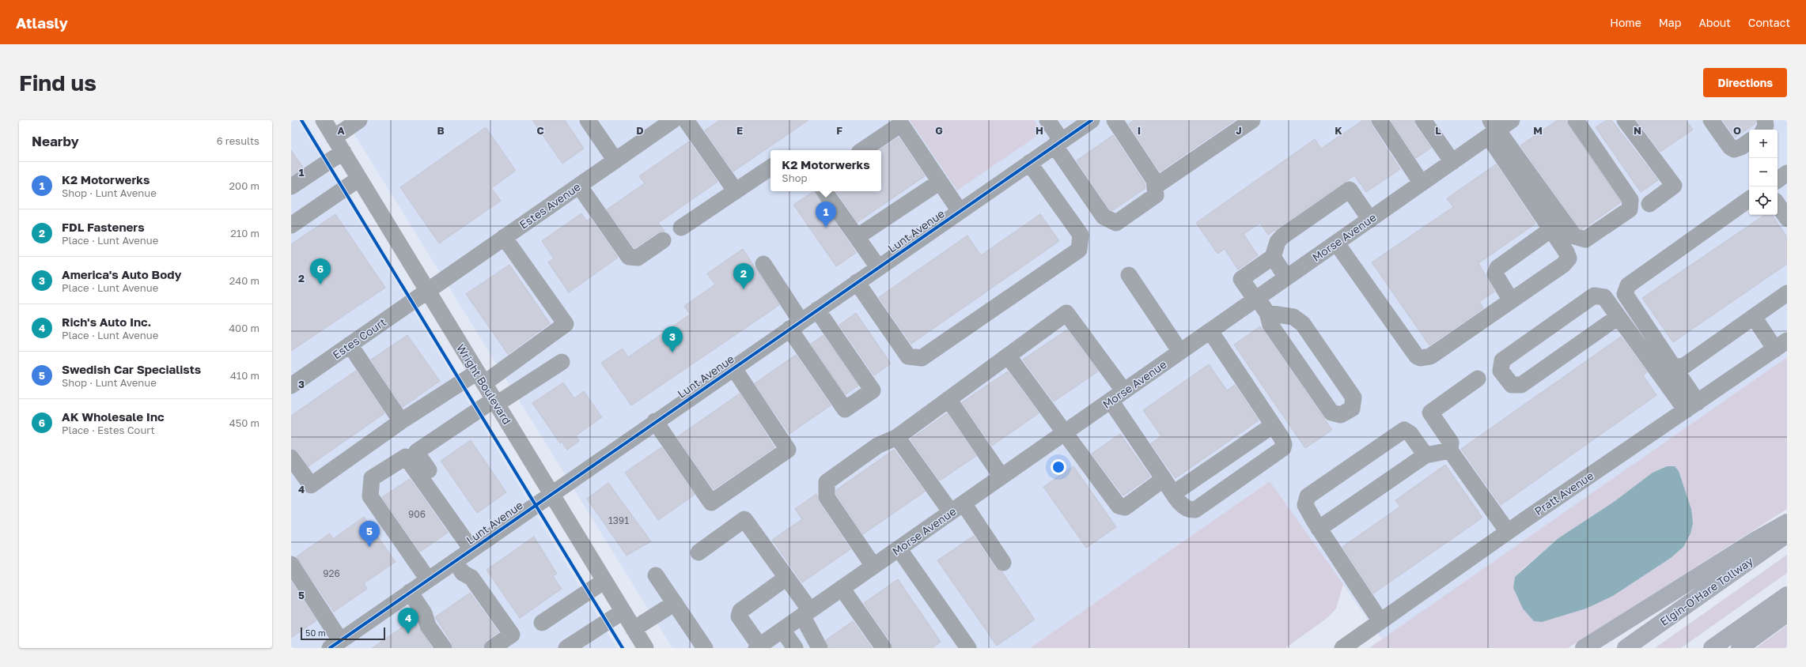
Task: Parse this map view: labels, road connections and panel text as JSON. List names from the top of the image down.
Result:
{
  "streets": {
    "highway": ["Elgin-O'Hare Tollway"],
    "street": [
      "Estes Avenue",
      "Lunt Avenue",
      "Morse Avenue",
      "Estes Court",
      "Wright Boulevard",
      "Pratt Avenue"
    ]
  },
  "crossings": [
    ["Estes Avenue", "Estes Court"],
    ["Estes Avenue", "Wright Boulevard"],
    ["Lunt Avenue", "Wright Boulevard"],
    ["Estes Court", "Wright Boulevard"]
  ],
  "house_numbers": ["906", "1391", "926"],
  "scale_bar": "50 m",
  "page": {
    "header": "Atlasly",
    "nav": [
      "Home",
      "Map",
      "About",
      "Contact"
    ],
    "buttons": "Directions",
    "title": "Find us",
    "heading": ["Nearby", "6 results"],
    "map_buttons": ["+", "−"],
    "popup": ["K2 Motorwerks", "Shop"],
    "list": [
      {
        "mark": "1",
        "name": "K2 Motorwerks",
        "note": "Shop · Lunt Avenue",
        "value": "200 m"
      },
      {
        "mark": "2",
        "name": "FDL Fasteners",
        "note": "Place · Lunt Avenue",
        "value": "210 m"
      },
      {
        "mark": "3",
        "name": "America's Auto Body",
        "note": "Place · Lunt Avenue",
        "value": "240 m"
      },
      {
        "mark": "4",
        "name": "Rich's Auto Inc.",
        "note": "Place · Lunt Avenue",
        "value": "400 m"
      },
      {
        "mark": "5",
        "name": "Swedish Car Specialists",
        "note": "Shop · Lunt Avenue",
        "value": "410 m"
      },
      {
        "mark": "6",
        "name": "AK Wholesale Inc",
        "note": "Place · Estes Court",
        "value": "450 m"
      }
    ],
    "pins": [
      "1",
      "6",
      "2",
      "3",
      "5",
      "4"
    ],
    "scale": "50 m"
  },
  "grid": {
    "columns": [
      "A",
      "B",
      "C",
      "D",
      "E",
      "F",
      "G",
      "H",
      "I",
      "J",
      "K",
      "L",
      "M",
      "N",
      "O"
    ],
    "rows": [
      "1",
      "2",
      "3",
      "4",
      "5"
    ]
  }
}
